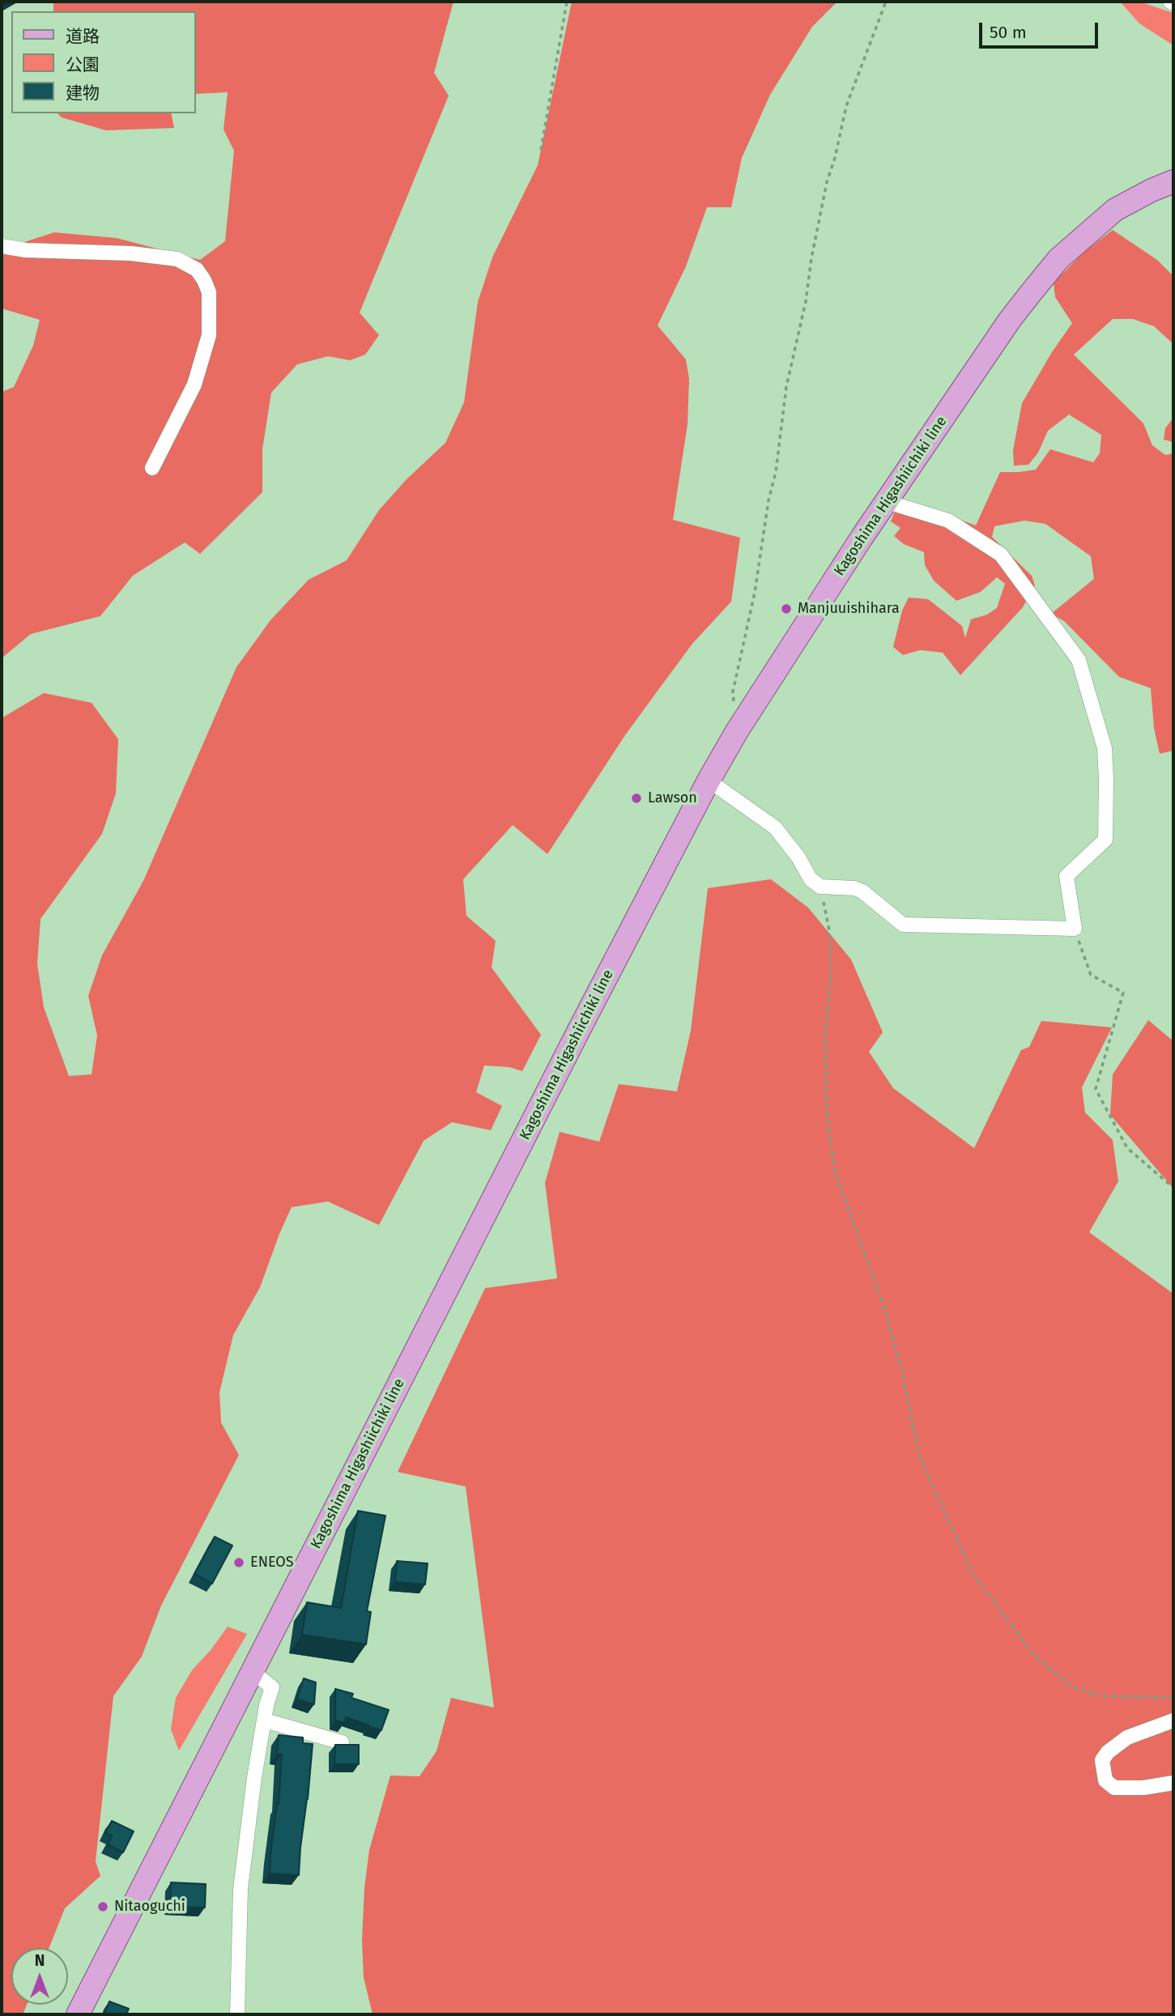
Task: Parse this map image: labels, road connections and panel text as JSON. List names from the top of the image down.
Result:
{
  "streets": {
    "main road": ["Kagoshima Higashiichiki line"]
  },
  "places": [
    "Manjuuishihara",
    "Lawson",
    "ENEOS",
    "Nitaoguchi"
  ],
  "legend": ["道路", "公園", "建物"],
  "scale_bar": "50 m",
  "north": "top"
}
